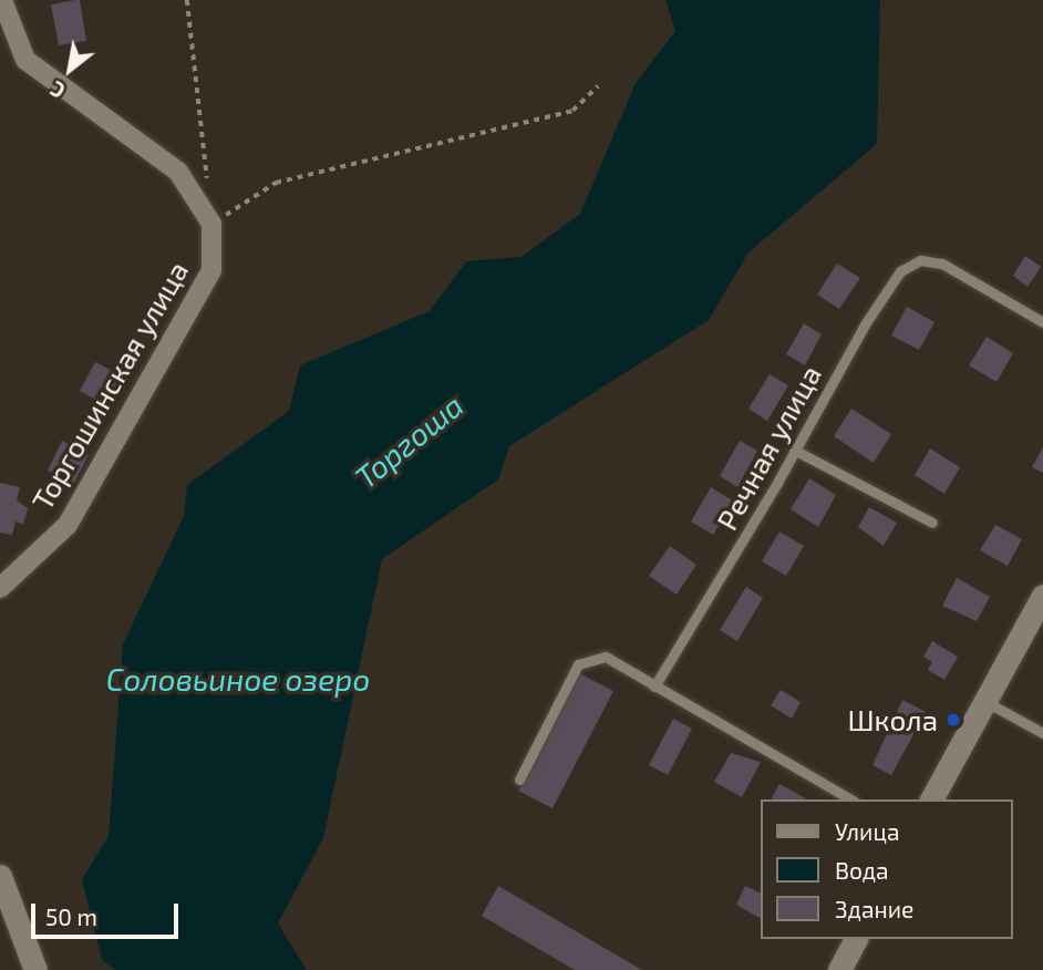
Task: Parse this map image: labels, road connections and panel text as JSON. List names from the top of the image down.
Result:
{
  "streets": {
    "street": ["Торгошинская улица"],
    "lane": ["Речная улица"]
  },
  "water": ["Торгоша", "Соловьиное озеро"],
  "places": ["Школа"],
  "legend": ["Улица", "Вода", "Здание"],
  "scale_bar": "50 m",
  "north": "bottom left"
}
